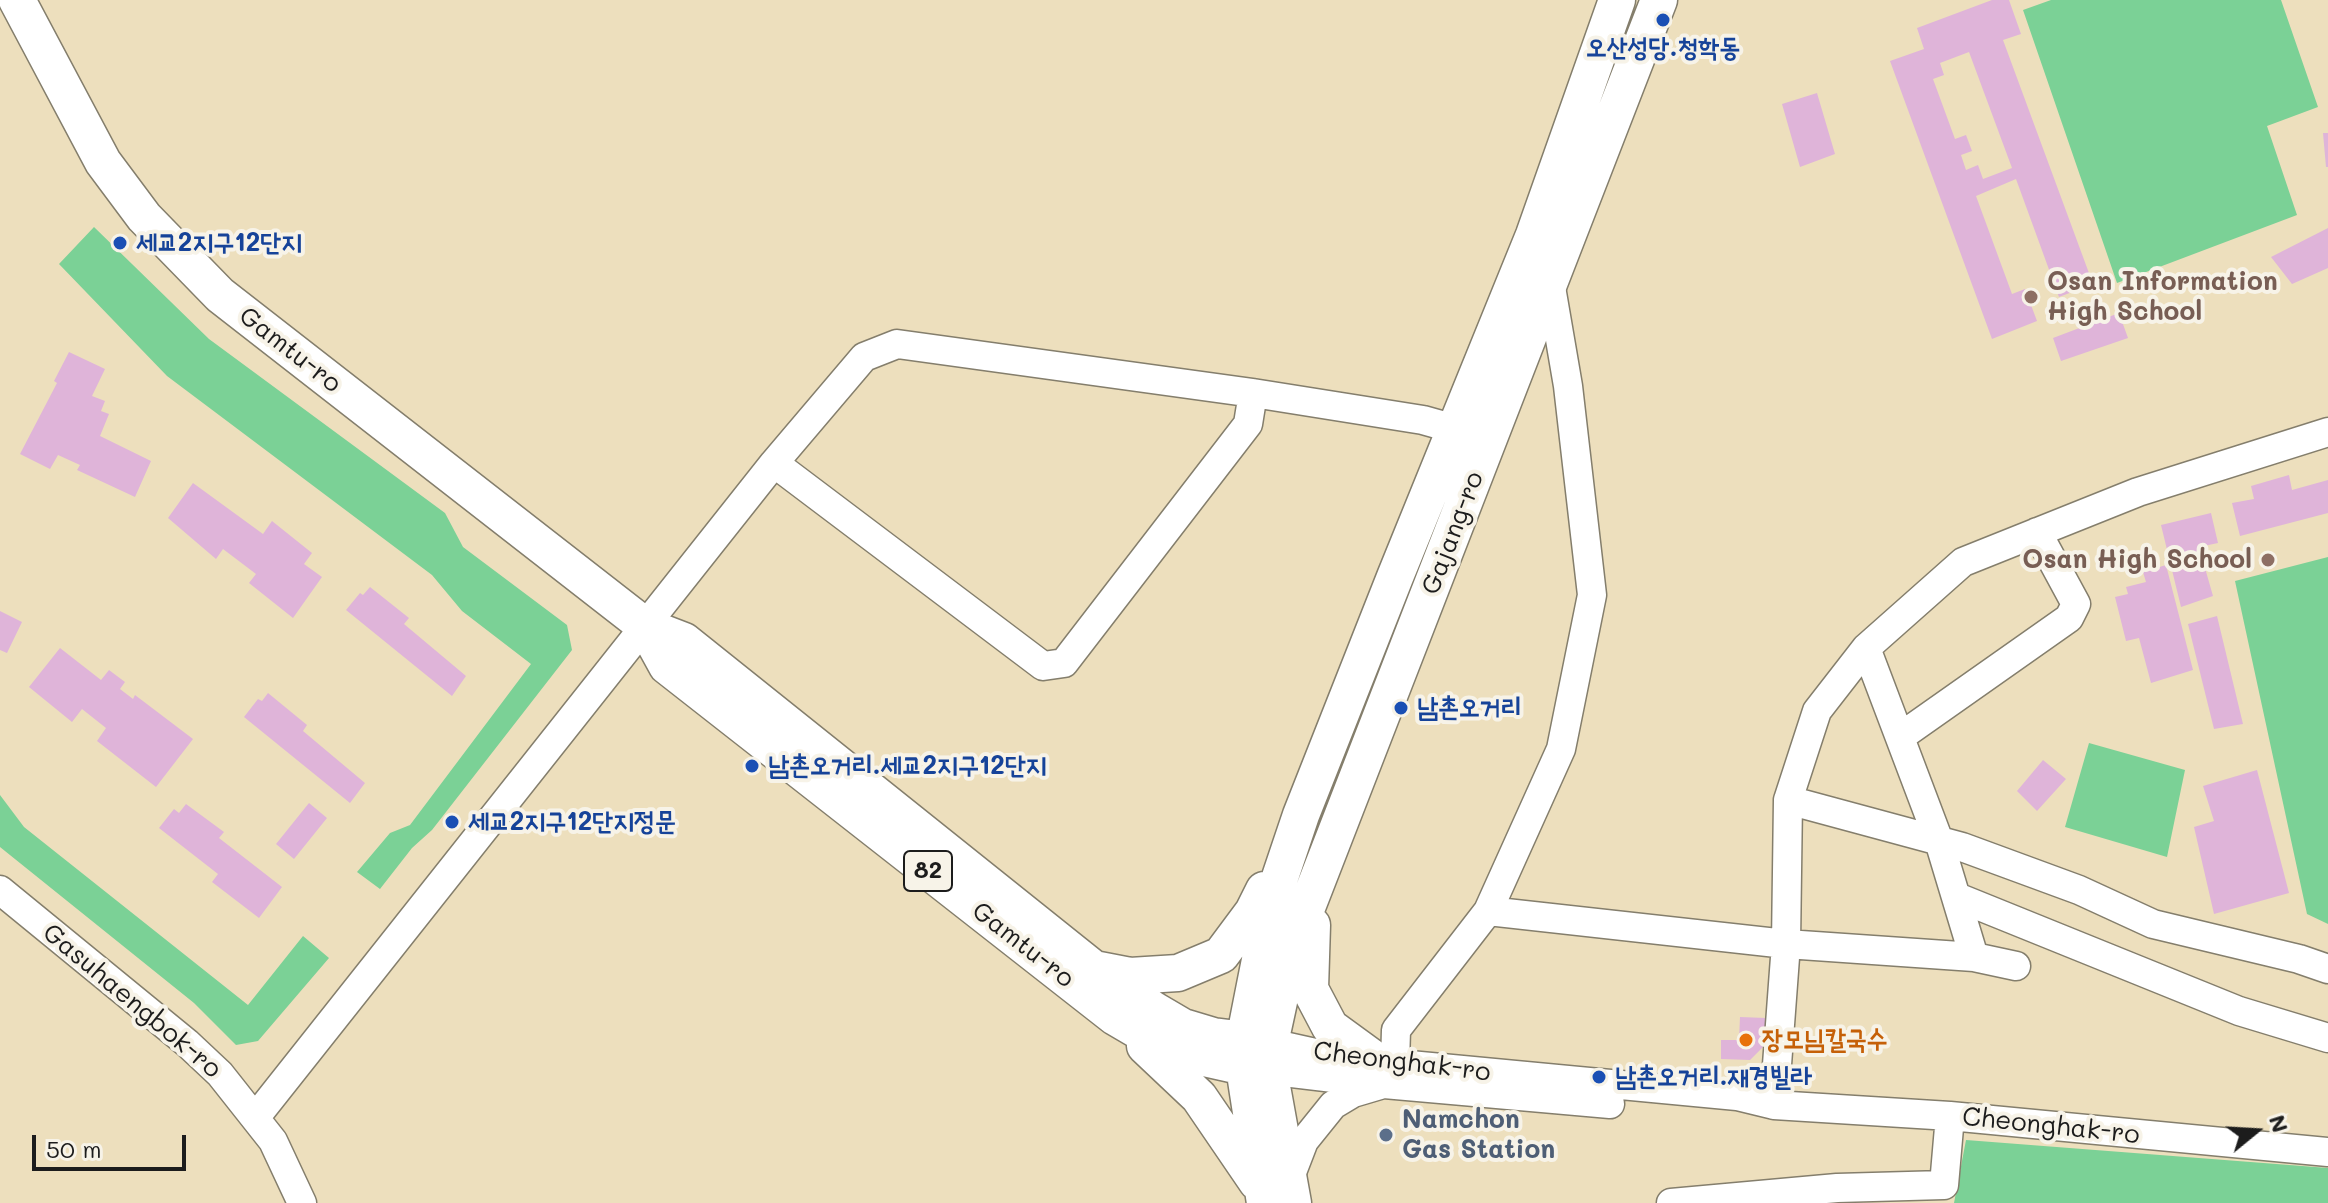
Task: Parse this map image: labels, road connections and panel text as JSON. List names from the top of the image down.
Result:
{
  "streets": {
    "main road": ["Gamtu-ro", "Gajang-ro", "82"],
    "street": ["Gasuhaengbok-ro", "Cheonghak-ro"]
  },
  "crossings": [
    ["Gamtu-ro", "Gajang-ro"],
    ["Gamtu-ro", "Cheonghak-ro"],
    ["Gajang-ro", "Cheonghak-ro"]
  ],
  "places": [
    "오산성당.청학동",
    "세교2지구12단지",
    "Osan Information High School",
    "Osan High School",
    "남촌오거리",
    "남촌오거리.세교2지구12단지",
    "세교2지구12단지정문",
    "장모님칼국수",
    "남촌오거리.재경빌라",
    "Namchon Gas Station"
  ],
  "scale_bar": "50 m",
  "north": "right"
}
